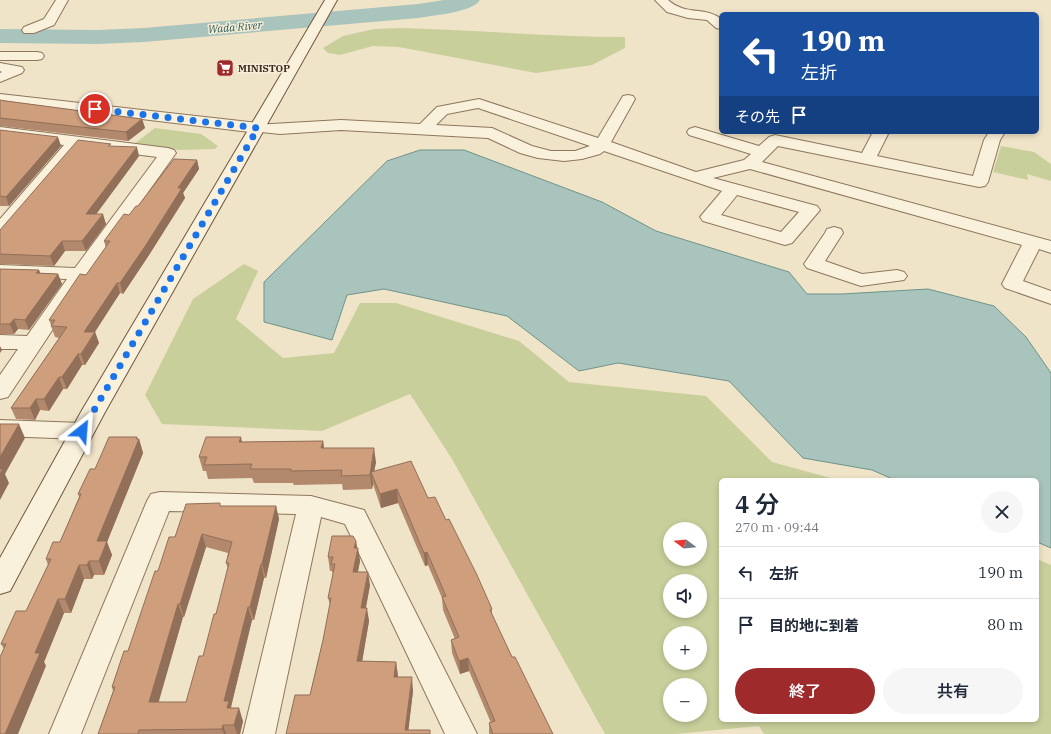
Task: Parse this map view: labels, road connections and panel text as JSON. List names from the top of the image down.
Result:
{
  "water": ["Wada River"],
  "places": {
    "supermarket": ["MINISTOP"]
  },
  "north": "left",
  "page": {
    "turn": ["190 m", "左折"],
    "then": "その先",
    "heading": ["4 分", "270 m · 09:44"],
    "map_buttons": ["+", "−"],
    "list": [
      {
        "name": "左折",
        "value": "190 m"
      },
      {
        "name": "目的地に到着",
        "value": "80 m"
      }
    ],
    "buttons": ["終了", "共有"]
  }
}
